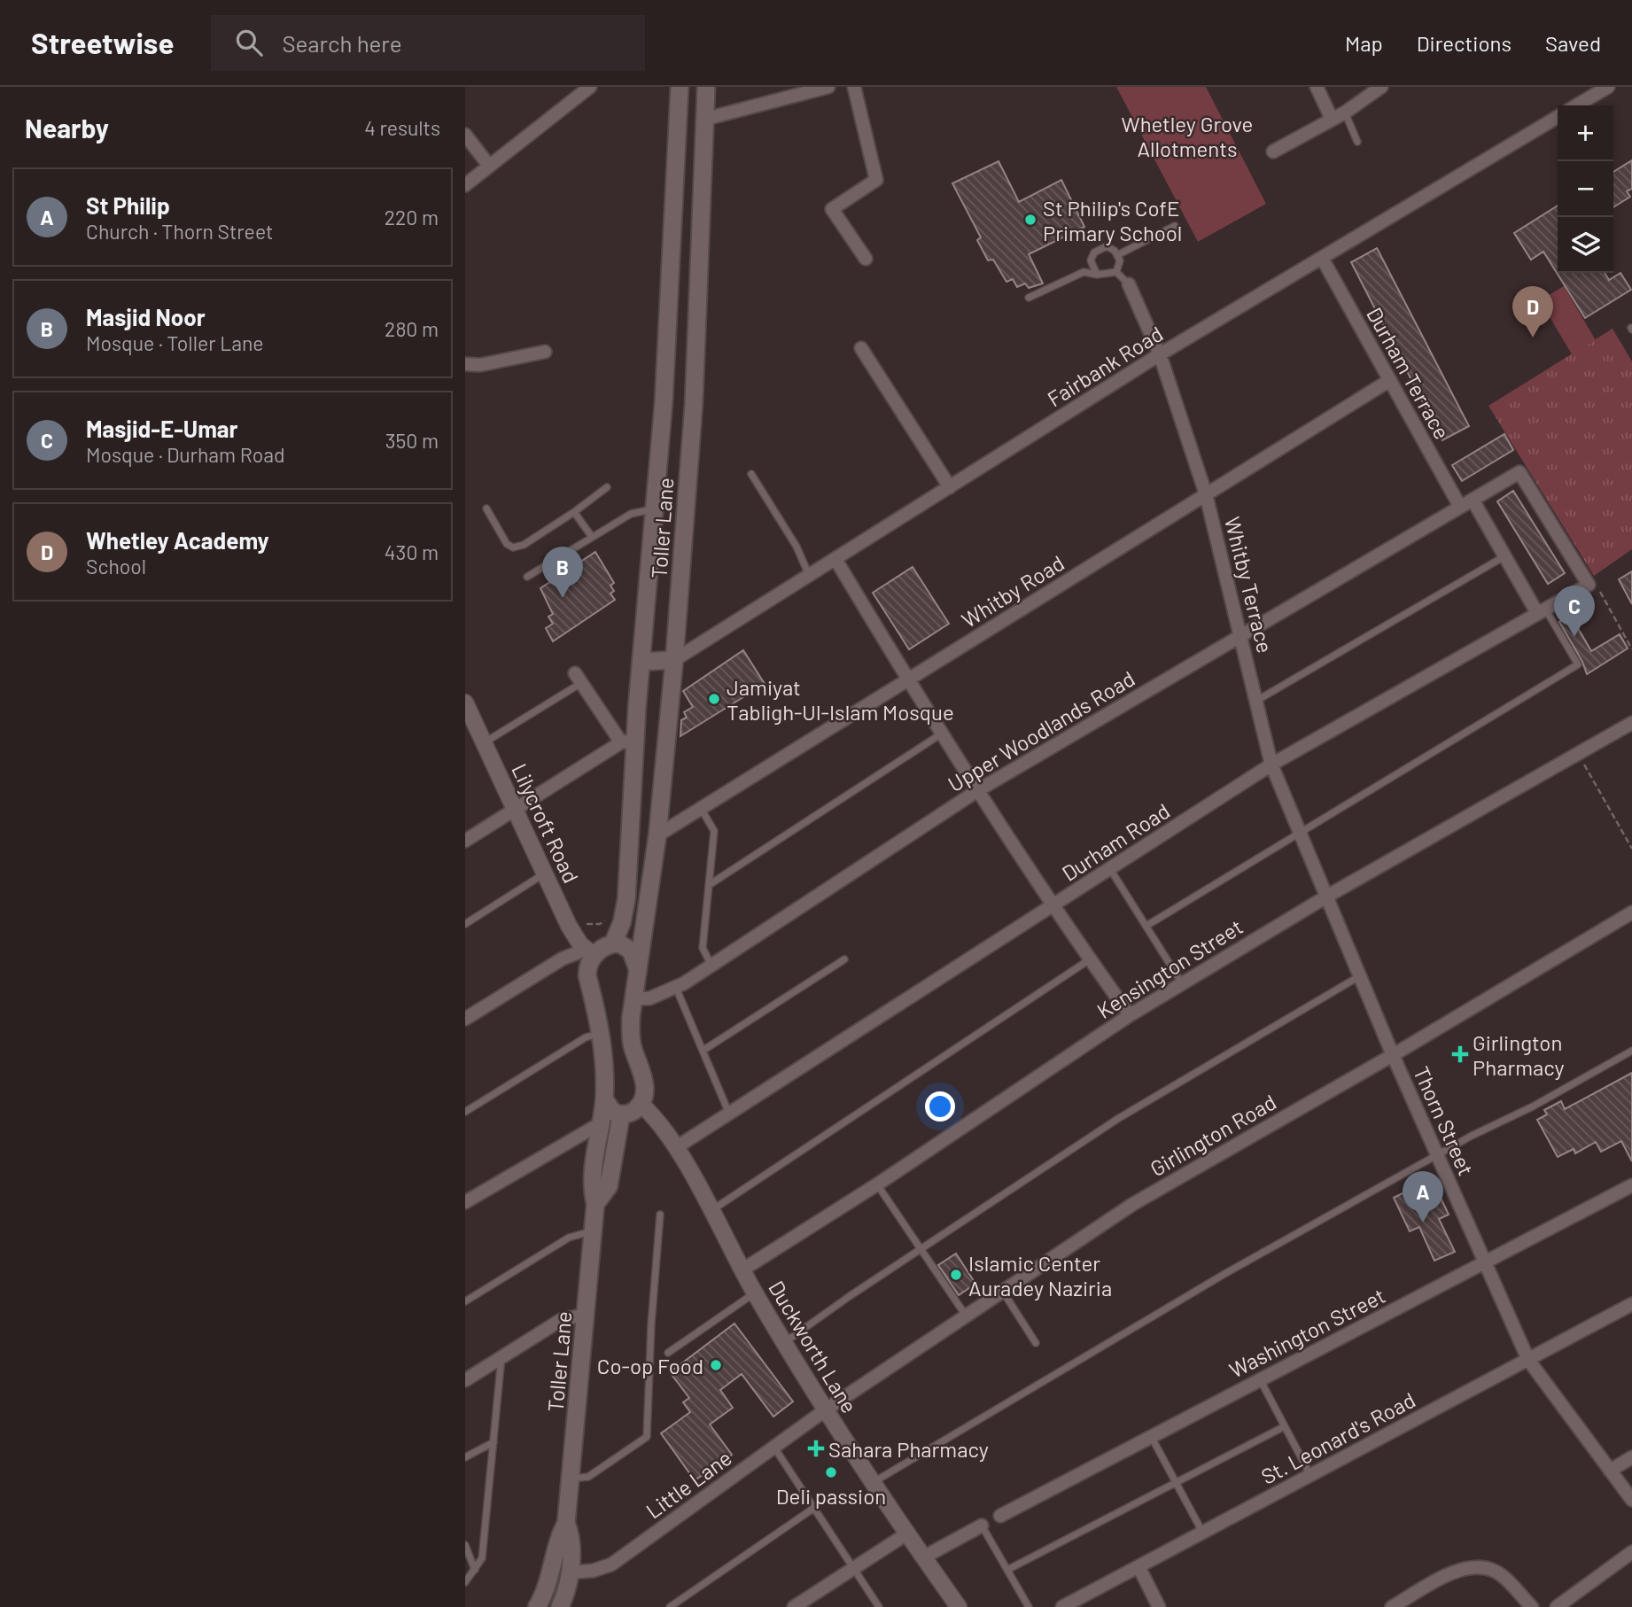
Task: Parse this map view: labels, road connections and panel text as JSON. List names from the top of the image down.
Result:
{
  "streets": {
    "main road": ["Toller Lane"],
    "street": [
      "Fairbank Road",
      "Durham Terrace",
      "Whitby Terrace",
      "Whitby Road",
      "Upper Woodlands Road",
      "Lilycroft Road",
      "Durham Road",
      "Kensington Street",
      "Thorn Street",
      "Girlington Road",
      "Washington Street",
      "Duckworth Lane",
      "St. Leonard's Road",
      "Little Lane"
    ]
  },
  "crossings": [
    ["Fairbank Road", "Durham Terrace"],
    ["Fairbank Road", "Toller Lane"],
    ["Fairbank Road", "Whitby Terrace"],
    ["Durham Terrace", "Whitby Road"],
    ["Durham Terrace", "Upper Woodlands Road"],
    ["Toller Lane", "Whitby Road"],
    ["Toller Lane", "Upper Woodlands Road"],
    ["Toller Lane", "Lilycroft Road"],
    ["Toller Lane", "Duckworth Lane"],
    ["Toller Lane", "Little Lane"],
    ["Whitby Terrace", "Whitby Road"],
    ["Whitby Terrace", "Upper Woodlands Road"],
    ["Whitby Terrace", "Durham Road"],
    ["Whitby Terrace", "Kensington Street"],
    ["Whitby Terrace", "Thorn Street"],
    ["Upper Woodlands Road", "Durham Road"],
    ["Durham Road", "Duckworth Lane"],
    ["Kensington Street", "Thorn Street"],
    ["Kensington Street", "Duckworth Lane"],
    ["Thorn Street", "Girlington Road"],
    ["Thorn Street", "Washington Street"],
    ["Thorn Street", "St. Leonard's Road"],
    ["Girlington Road", "Duckworth Lane"],
    ["Girlington Road", "Little Lane"],
    ["Duckworth Lane", "Little Lane"]
  ],
  "parks": ["Whetley Grove Allotments"],
  "places": {
    "other": [
      "St Philip's CofE Primary School",
      "Jamiyat Tabligh-Ul-Islam Mosque",
      "Islamic Center Auradey Naziria",
      "Co-op Food",
      "Deli passion"
    ],
    "health": ["Girlington Pharmacy", "Sahara Pharmacy"]
  },
  "page": {
    "header": "Streetwise",
    "search": "Search here",
    "nav": ["Map", "Directions", "Saved"],
    "heading": ["Nearby", "4 results"],
    "map_buttons": ["+", "−"],
    "list": [
      {
        "mark": "A",
        "name": "St Philip",
        "note": "Church · Thorn Street",
        "value": "220 m"
      },
      {
        "mark": "B",
        "name": "Masjid Noor",
        "note": "Mosque · Toller Lane",
        "value": "280 m"
      },
      {
        "mark": "C",
        "name": "Masjid-E-Umar",
        "note": "Mosque · Durham Road",
        "value": "350 m"
      },
      {
        "mark": "D",
        "name": "Whetley Academy",
        "note": "School",
        "value": "430 m"
      }
    ],
    "pins": [
      "D",
      "B",
      "C",
      "A"
    ]
  }
}
